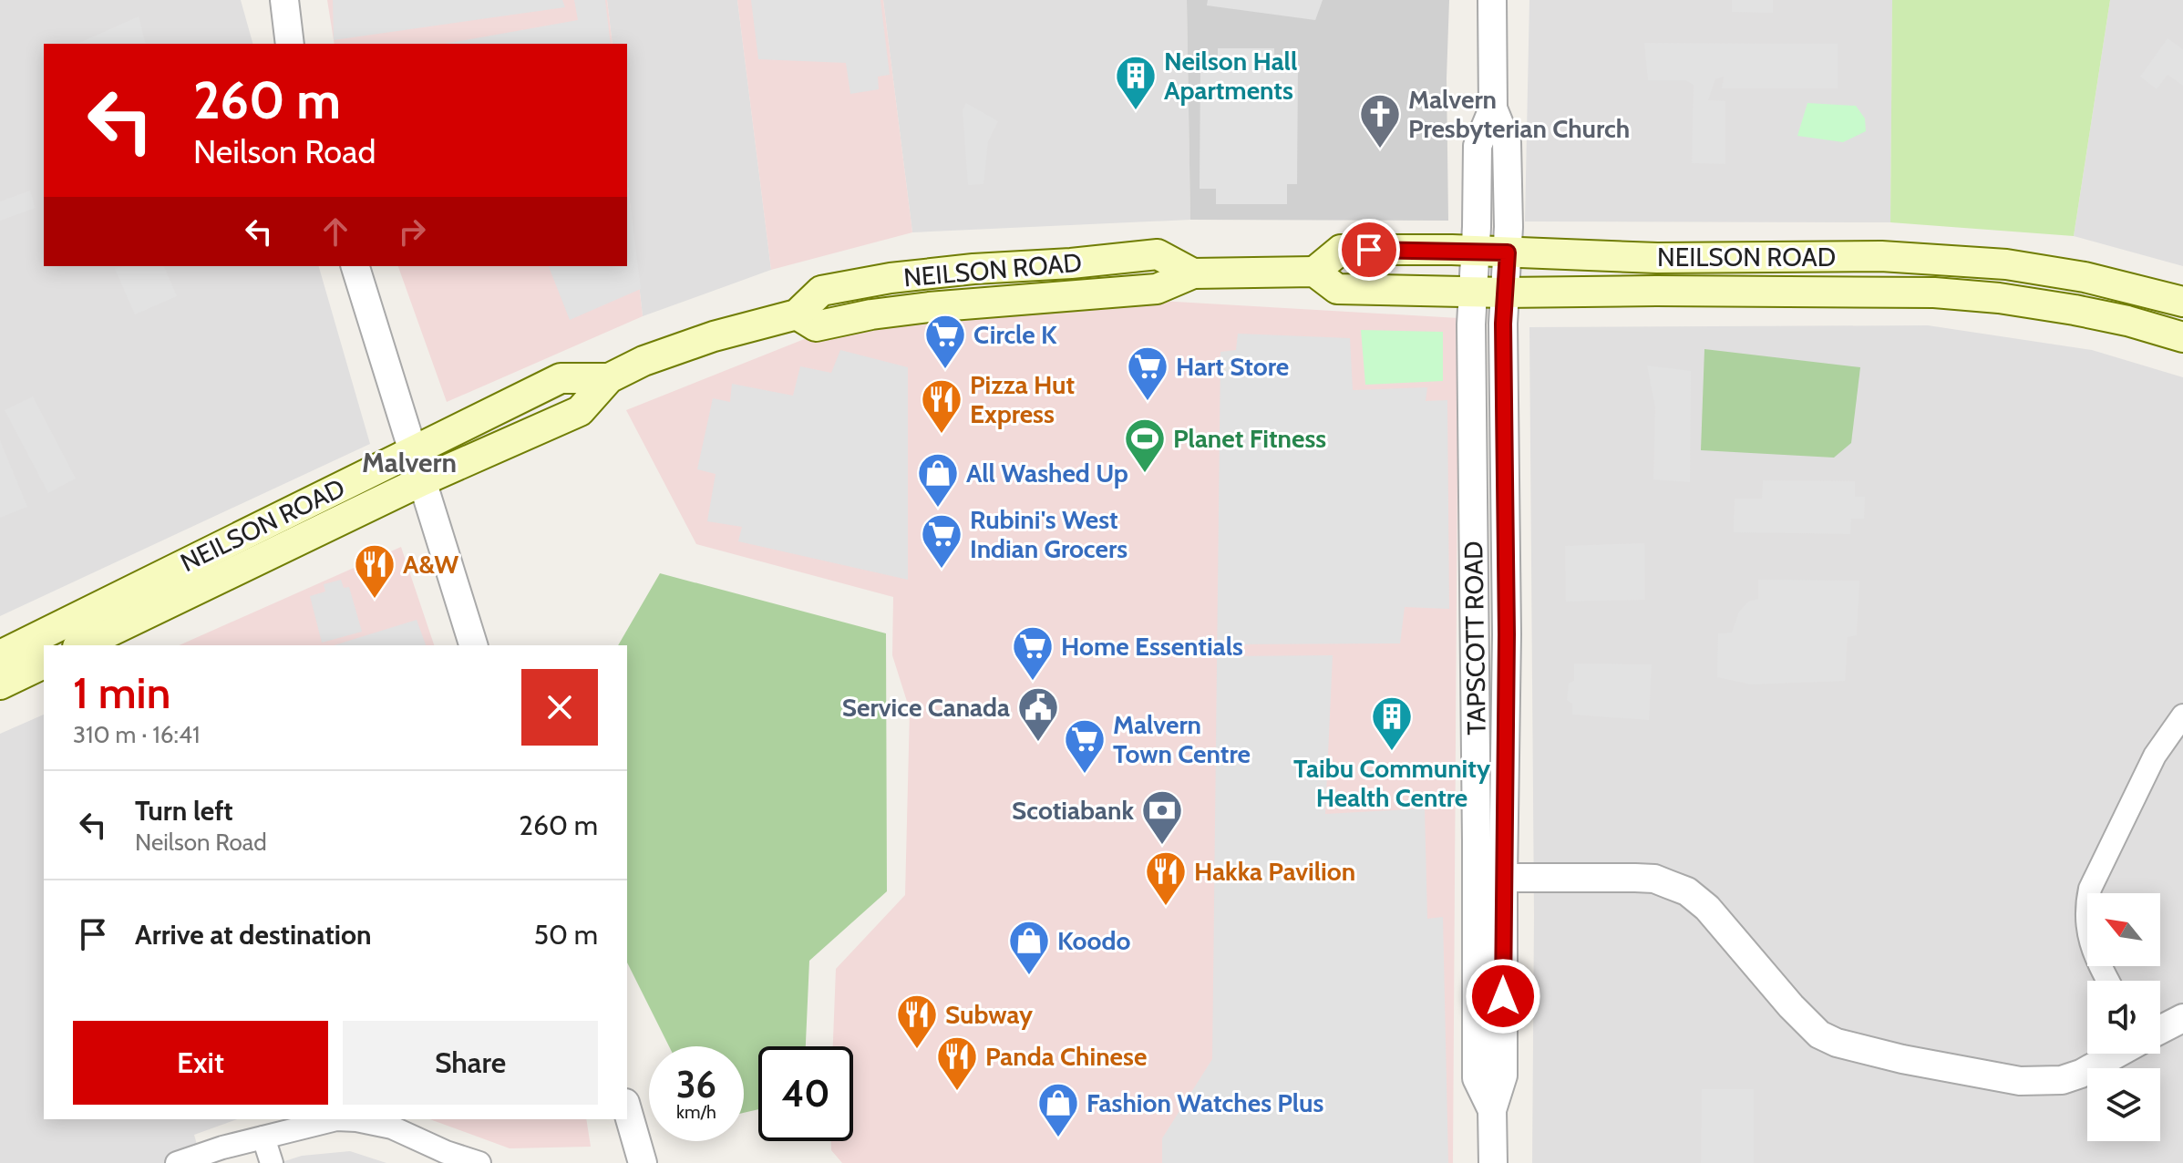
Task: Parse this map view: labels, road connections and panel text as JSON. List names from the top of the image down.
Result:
{
  "streets": {
    "main road": ["NEILSON ROAD"],
    "street": ["TAPSCOTT ROAD"]
  },
  "crossings": [
    ["NEILSON ROAD", "TAPSCOTT ROAD"]
  ],
  "districts": ["Malvern"],
  "places": {
    "building": ["Neilson Hall Apartments", "Taibu Community Health Centre"],
    "church": ["Malvern Presbyterian Church"],
    "supermarket": [
      "Circle K",
      "Hart Store",
      "Rubini's West Indian Grocers",
      "Home Essentials",
      "Malvern Town Centre"
    ],
    "restaurant": [
      "Pizza Hut Express",
      "A&W",
      "Hakka Pavilion",
      "Subway",
      "Panda Chinese"
    ],
    "sports": ["Planet Fitness"],
    "shop": ["All Washed Up", "Koodo", "Fashion Watches Plus"],
    "public building": ["Service Canada"],
    "bank": ["Scotiabank"]
  },
  "north": "top left",
  "page": {
    "turn": ["260 m", "Neilson Road"],
    "heading": ["1 min", "310 m · 16:41"],
    "list": [
      {
        "name": "Turn left",
        "note": "Neilson Road",
        "value": "260 m"
      },
      {
        "name": "Arrive at destination",
        "value": "50 m"
      }
    ],
    "buttons": ["Exit", "Share"],
    "speed": "36 km/h",
    "limit": "40"
  }
}
